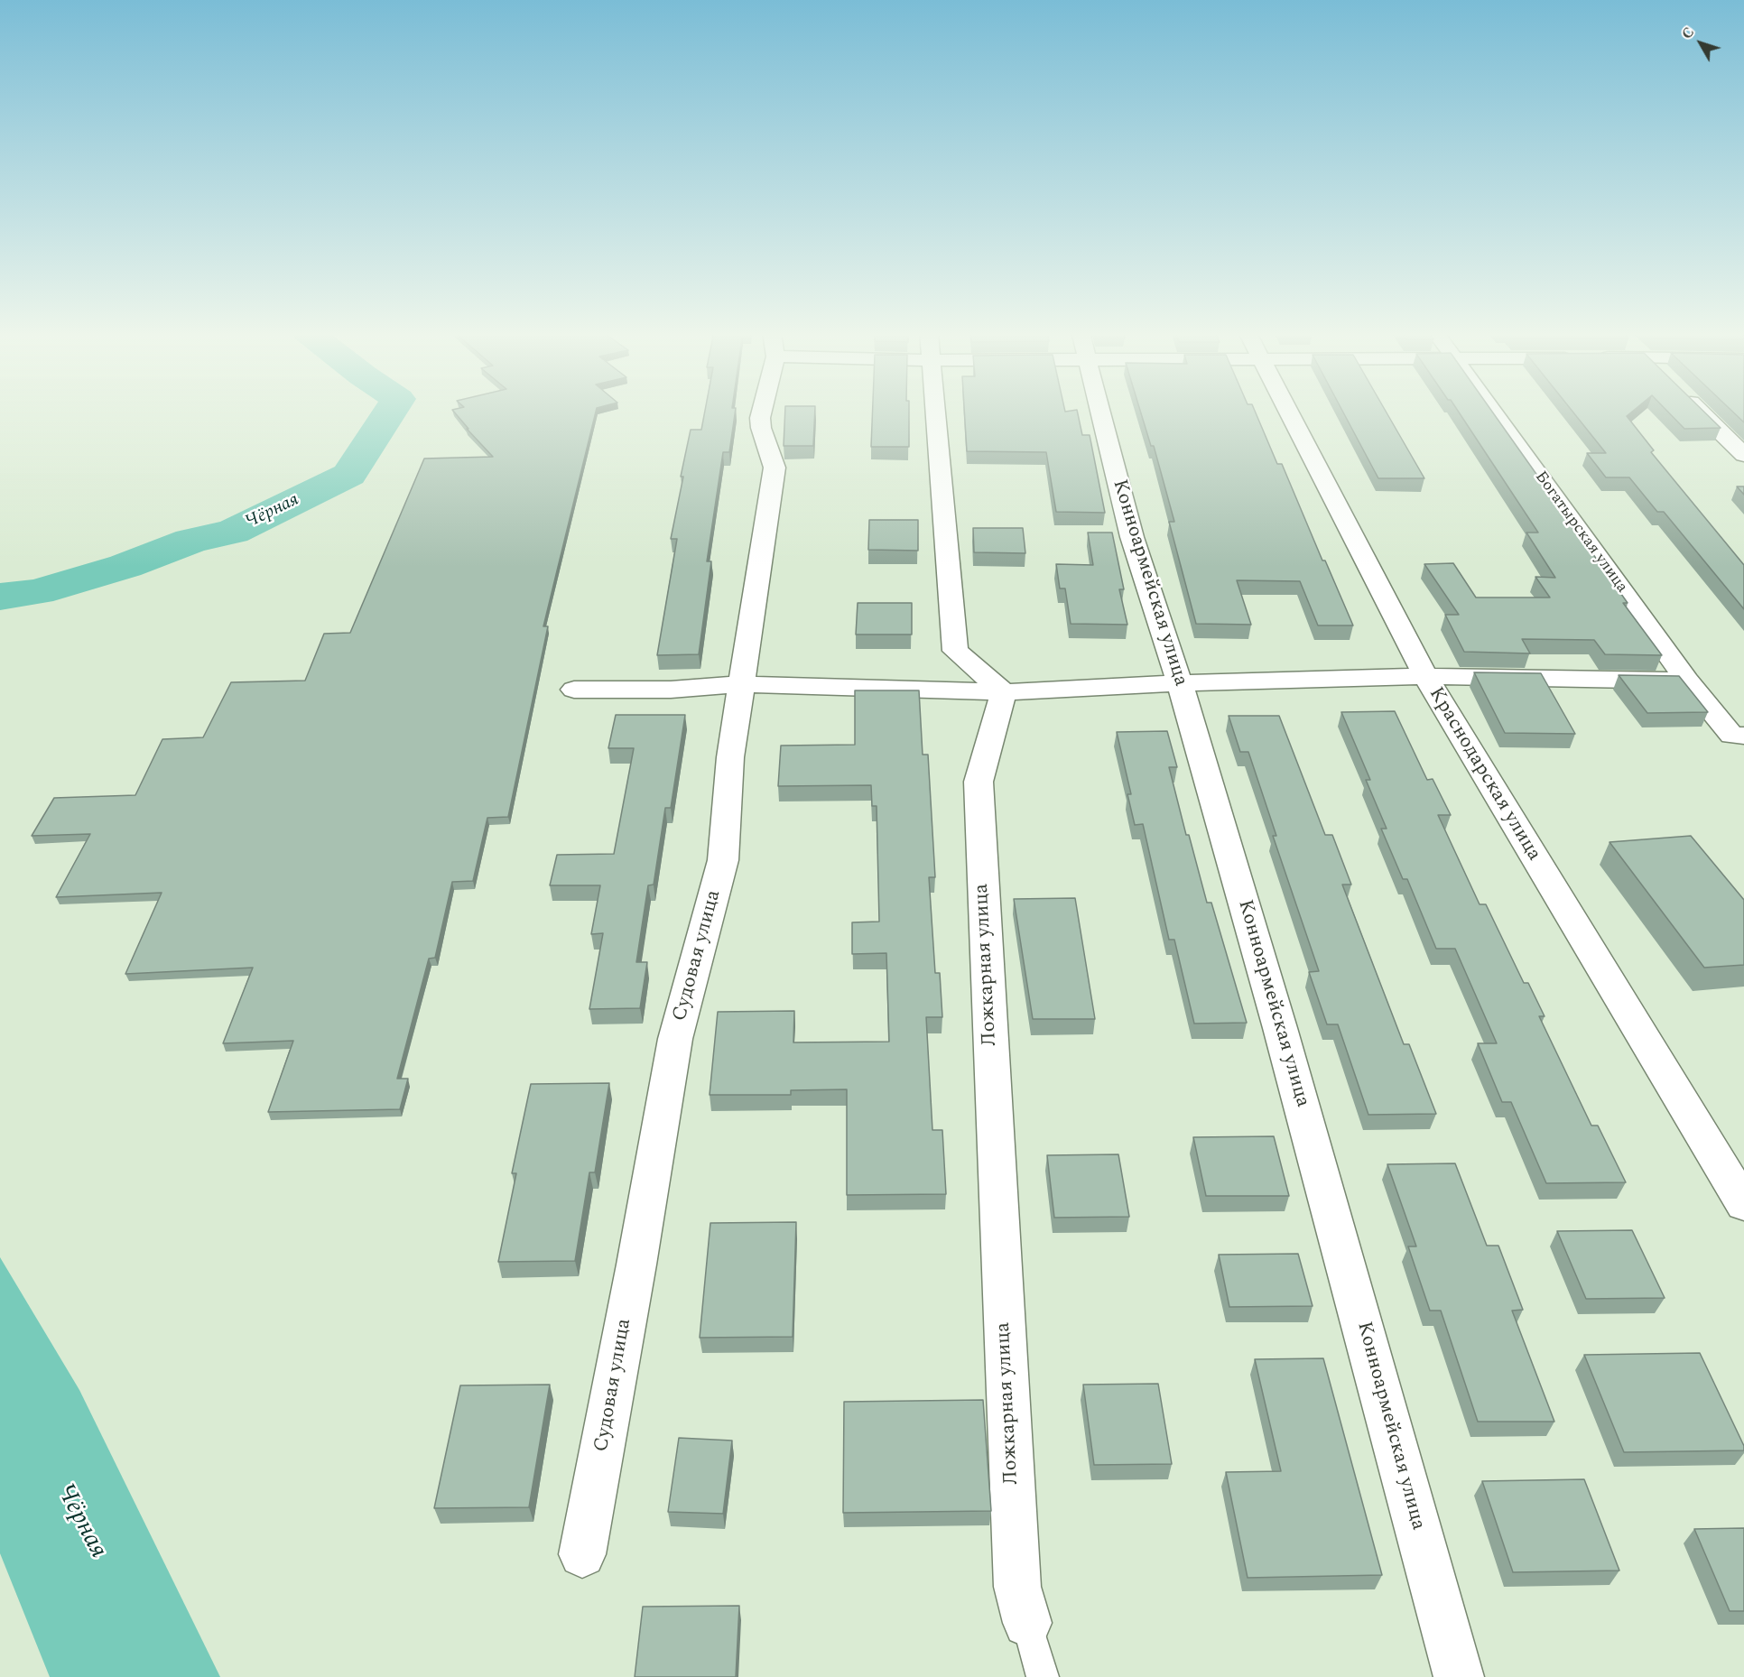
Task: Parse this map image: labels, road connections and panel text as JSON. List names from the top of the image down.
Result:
{
  "streets": {
    "street": [
      "Богатырская улица",
      "Конноармейская улица",
      "Краснодарская улица",
      "Судовая улица",
      "Ложкарная улица"
    ]
  },
  "water": ["Чёрная"],
  "north": "top left"
}
